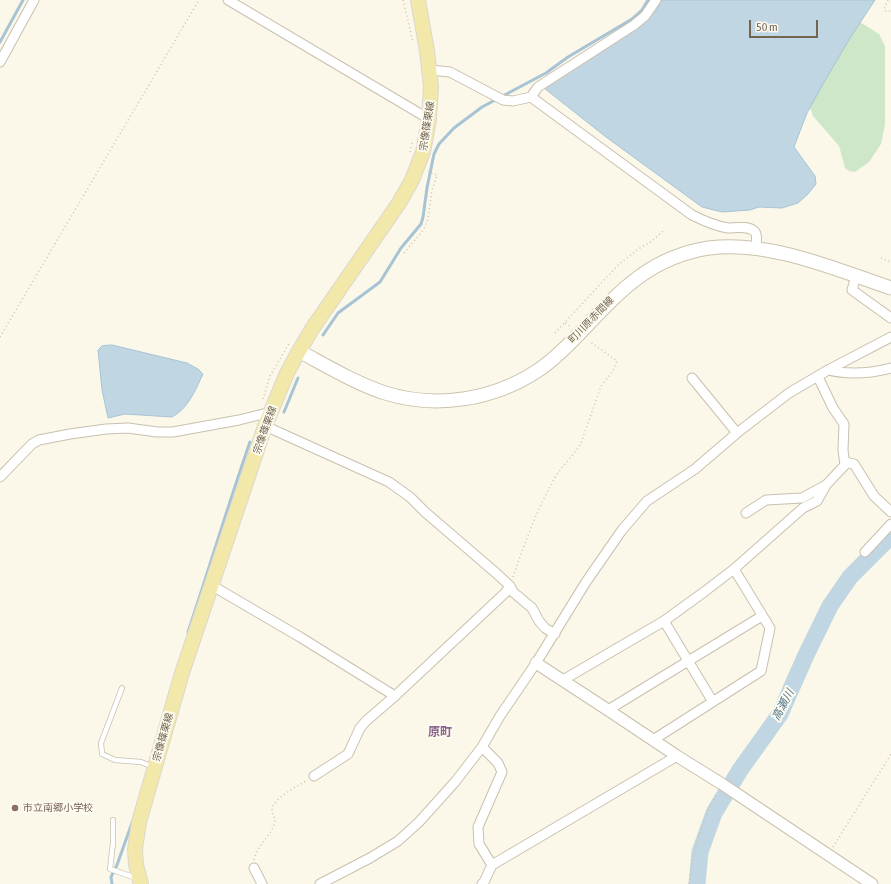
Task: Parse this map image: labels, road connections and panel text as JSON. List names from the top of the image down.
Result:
{
  "streets": {
    "main road": ["宗像篠栗線", "町川原赤間線"]
  },
  "crossings": [
    ["宗像篠栗線", "町川原赤間線"]
  ],
  "districts": ["原町"],
  "water": ["高瀬川"],
  "places": ["市立南郷小学校"],
  "scale_bar": "50 m"
}
